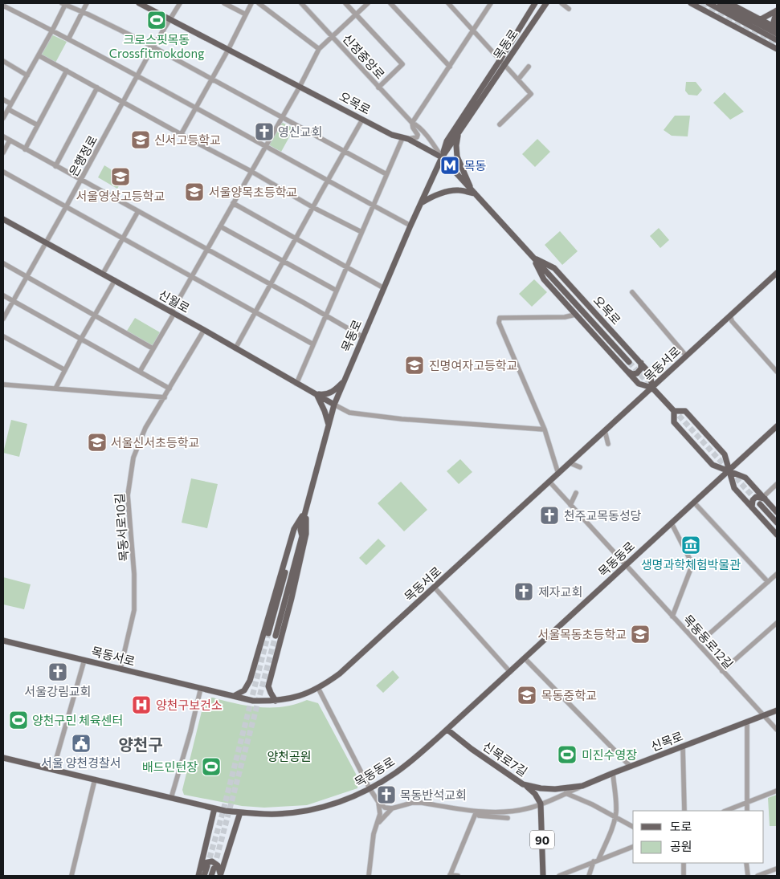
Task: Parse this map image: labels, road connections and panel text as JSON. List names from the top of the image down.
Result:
{
  "streets": {
    "main road": [
      "목동로",
      "오목로",
      "신월로",
      "목동서로",
      "목동동로",
      "신목로",
      "신목로7길",
      "90"
    ],
    "street": [
      "신정중앙로",
      "은행정로",
      "목동서로10길",
      "목동동로12길"
    ]
  },
  "crossings": [
    ["목동로", "신정중앙로"],
    ["목동로", "오목로"],
    ["목동로", "신월로"],
    ["신정중앙로", "오목로"],
    ["오목로", "은행정로"],
    ["오목로", "목동서로"],
    ["오목로", "목동동로"],
    ["은행정로", "신월로"],
    ["신월로", "목동서로10길"],
    ["목동서로", "목동서로10길"],
    ["목동서로", "목동동로12길"],
    ["목동동로", "목동동로12길"],
    ["목동동로", "신목로7길"],
    ["목동동로12길", "신목로"],
    ["신목로", "신목로7길"],
    ["신목로", "90"]
  ],
  "districts": ["양천구"],
  "parks": ["양천공원"],
  "places": {
    "sports": [
      "크로스핏목동 Crossfitmokdong",
      "양천구민 체육센터",
      "미진수영장",
      "배드민턴장"
    ],
    "church": [
      "영신교회",
      "천주교목동성당",
      "제자교회",
      "서울강림교회",
      "목동반석교회"
    ],
    "school or university": [
      "신서고등학교",
      "서울영상고등학교",
      "서울양목초등학교",
      "진명여자고등학교",
      "서울신서초등학교",
      "서울목동초등학교",
      "목동중학교"
    ],
    "metro station": ["목동"],
    "museum": ["생명과학체험박물관"],
    "hospital": ["양천구보건소"],
    "public building": ["서울 양천경찰서"]
  },
  "legend": ["도로", "공원"]
}
